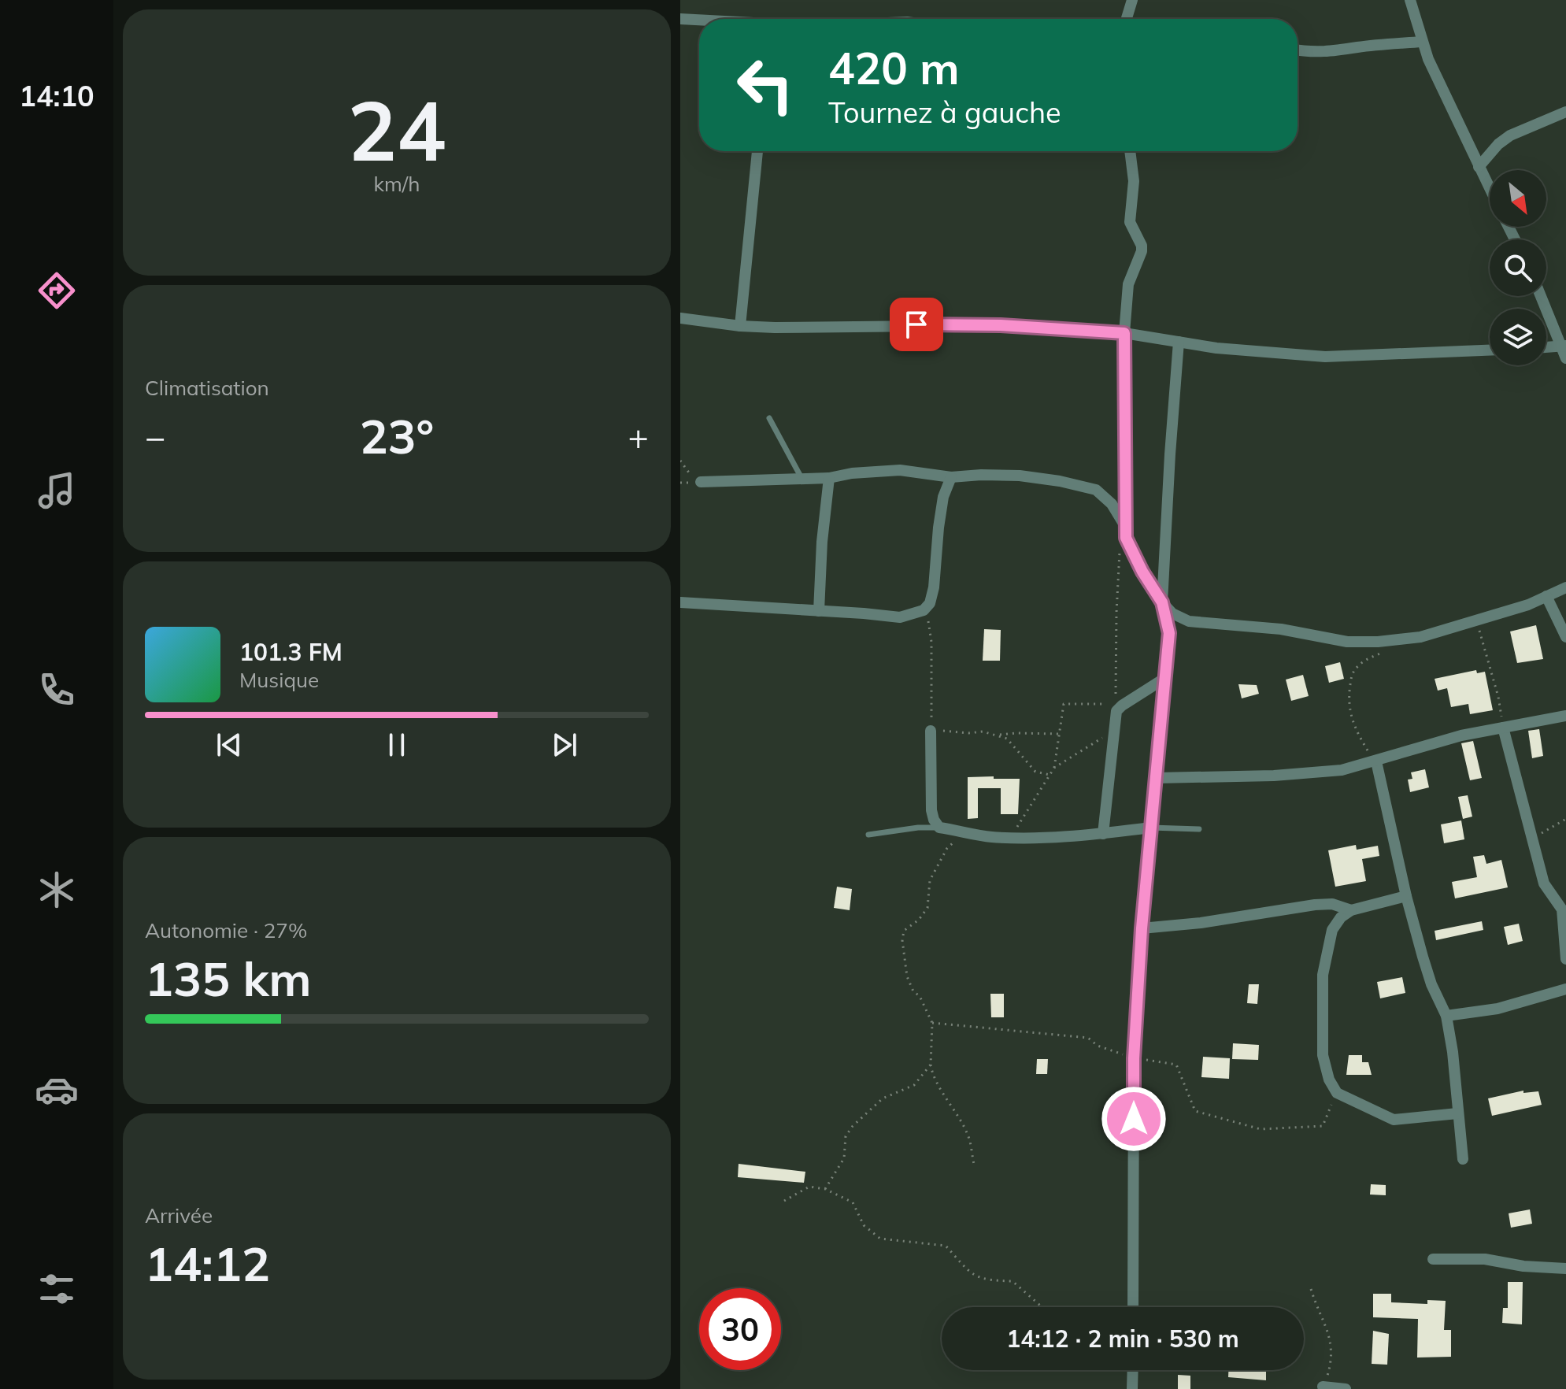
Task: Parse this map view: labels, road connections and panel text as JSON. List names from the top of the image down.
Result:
{
  "north": "bottom right",
  "page": {
    "tabs": "14:10",
    "tile": [
      ["24", "km/h"],
      "Climatisation",
      ["Autonomie · 27%", "135 km"],
      ["Arrivée", "14:12"]
    ],
    "turn": ["420 m", "Tournez à gauche"],
    "heat": ["−", "23°", "+"],
    "song": ["101.3 FM", "Musique"],
    "limit": "30",
    "trip": "14:12 · 2 min · 530 m"
  }
}
